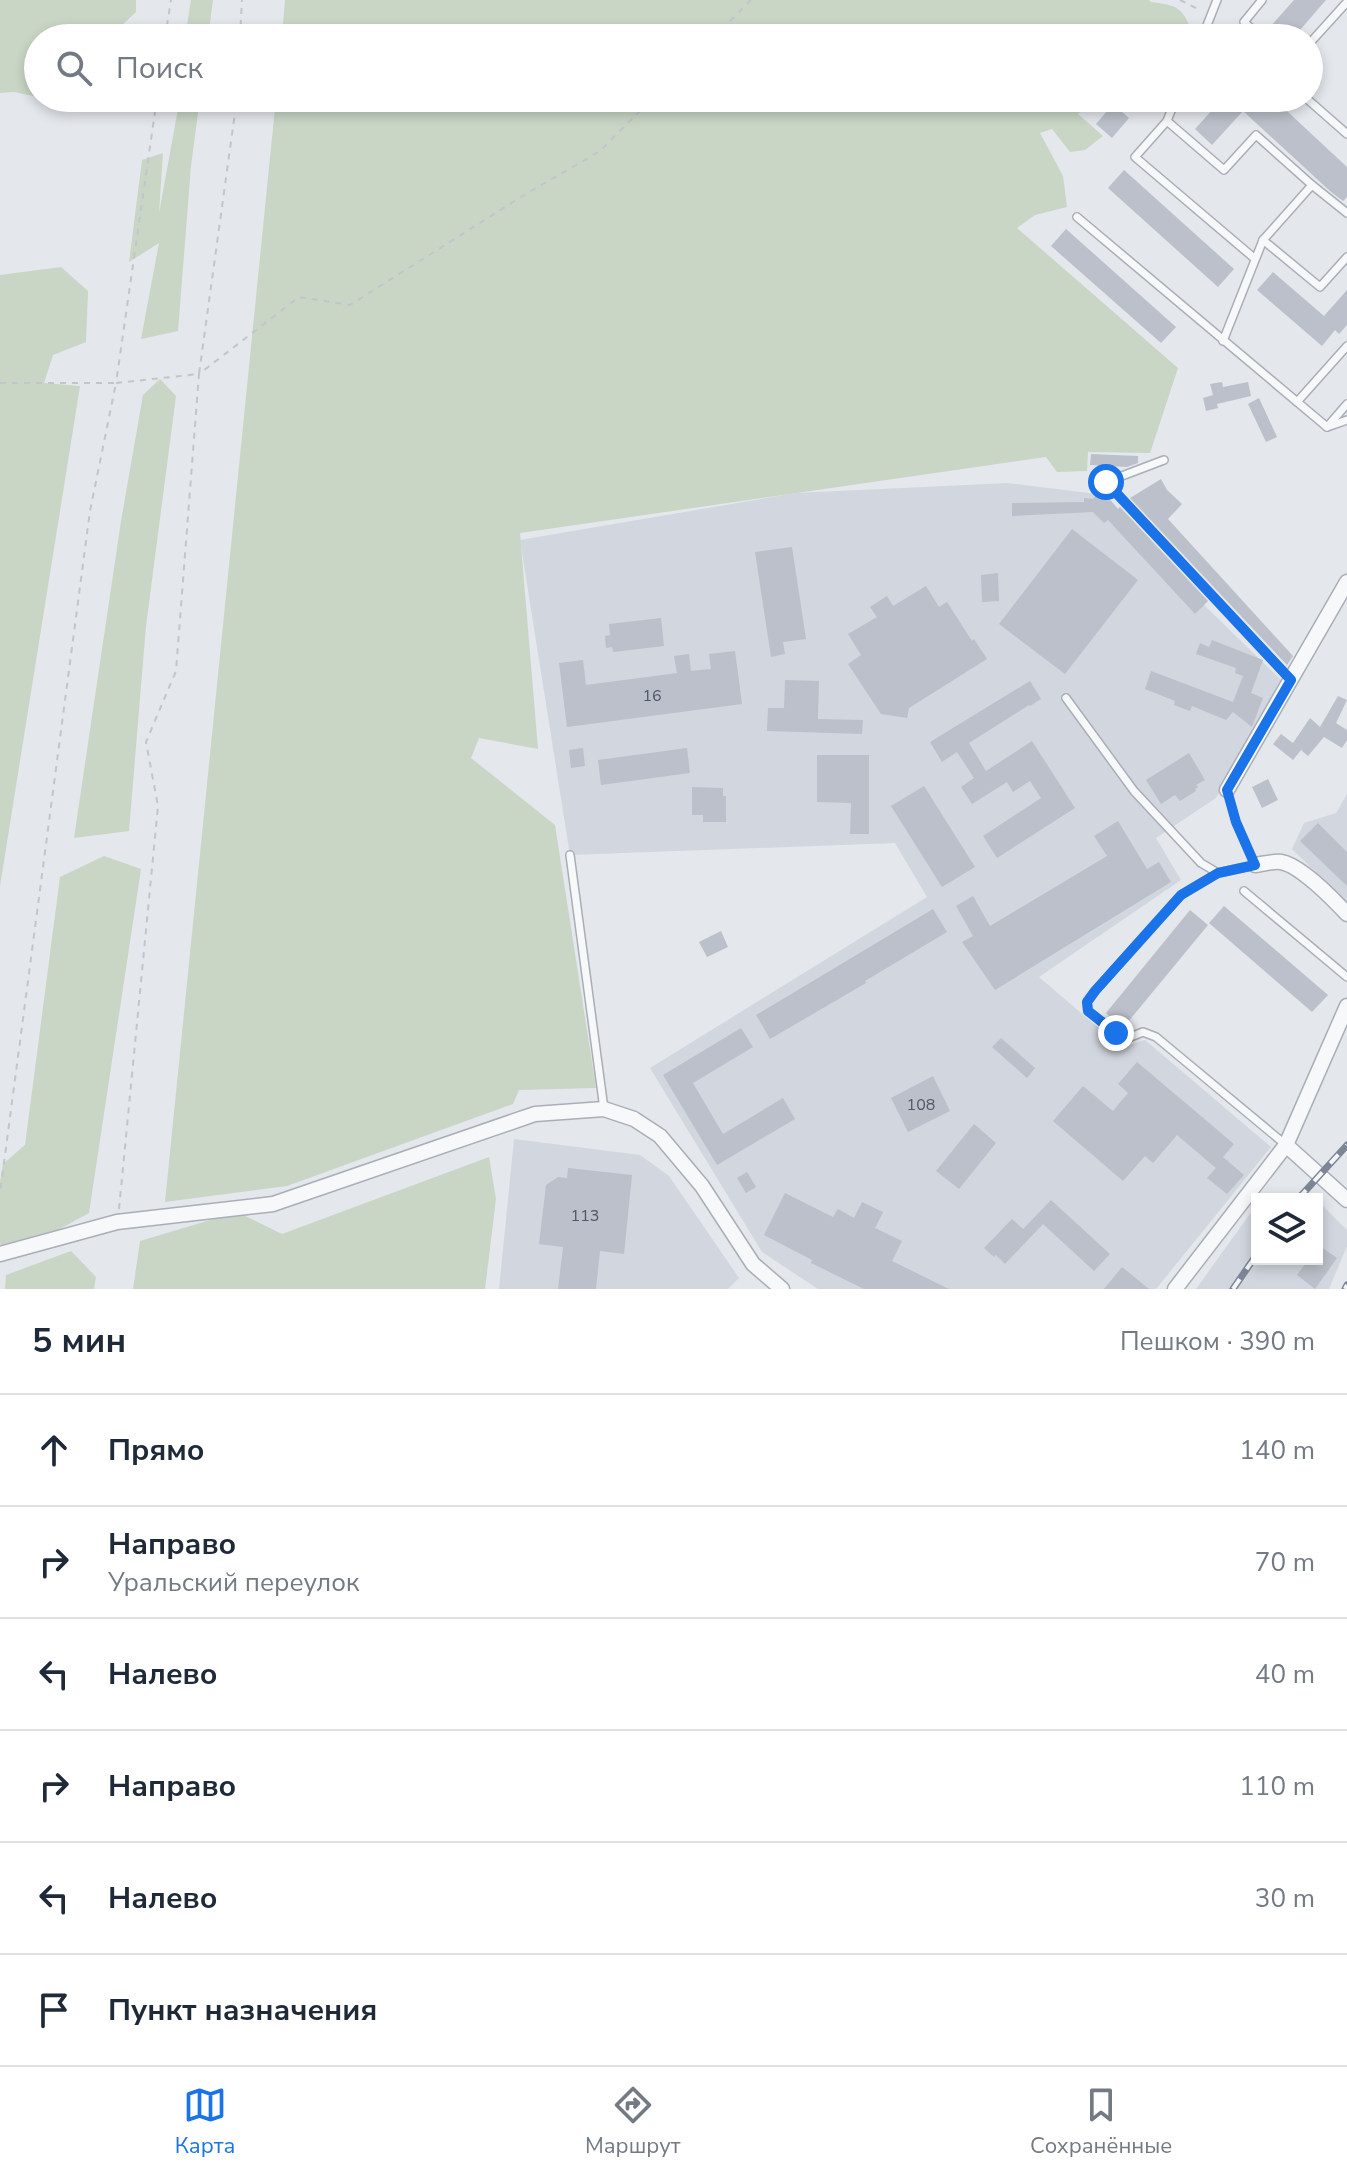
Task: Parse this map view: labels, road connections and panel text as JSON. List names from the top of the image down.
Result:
{
  "house_numbers": ["16", "108", "113"],
  "page": {
    "search": "Поиск",
    "heading": ["5 мин", "Пешком · 390 m"],
    "list": [
      ["Прямо", "140 m"],
      ["Направо", "Уральский переулок", "70 m"],
      ["Налево", "40 m"],
      ["Направо", "110 m"],
      ["Налево", "30 m"],
      "Пункт назначения"
    ],
    "nav": ["Карта", "Маршрут", "Сохранённые"]
  }
}
